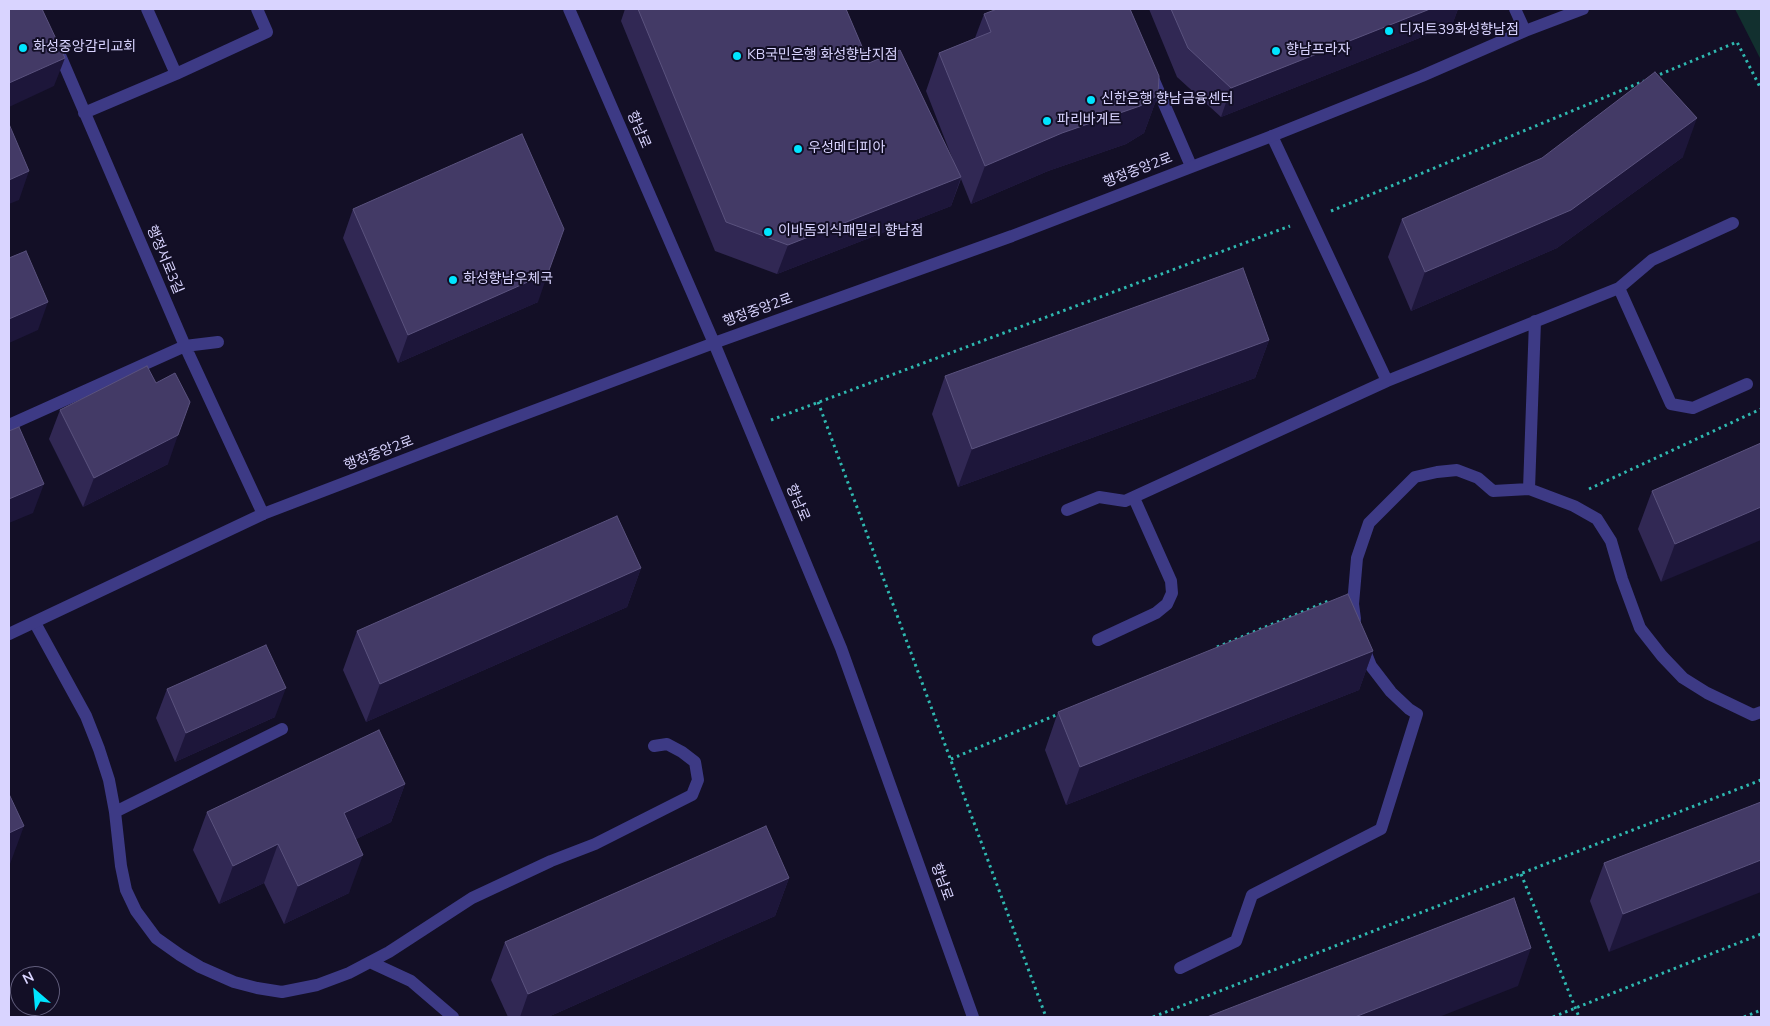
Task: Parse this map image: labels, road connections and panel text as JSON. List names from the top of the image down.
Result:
{
  "streets": {
    "street": ["향남로", "행정중앙2로", "행정서로3길"]
  },
  "crossings": [
    ["향남로", "행정중앙2로"],
    ["행정중앙2로", "행정서로3길"]
  ],
  "places": [
    "디저트39화성향남점",
    "화성중앙감리교회",
    "향남프라자",
    "KB국민은행 화성향남지점",
    "신한은행 향남금융센터",
    "파리바게트",
    "우성메디피아",
    "이바돔외식패밀리 향남점",
    "화성향남우체국"
  ],
  "north": "top left"
}
